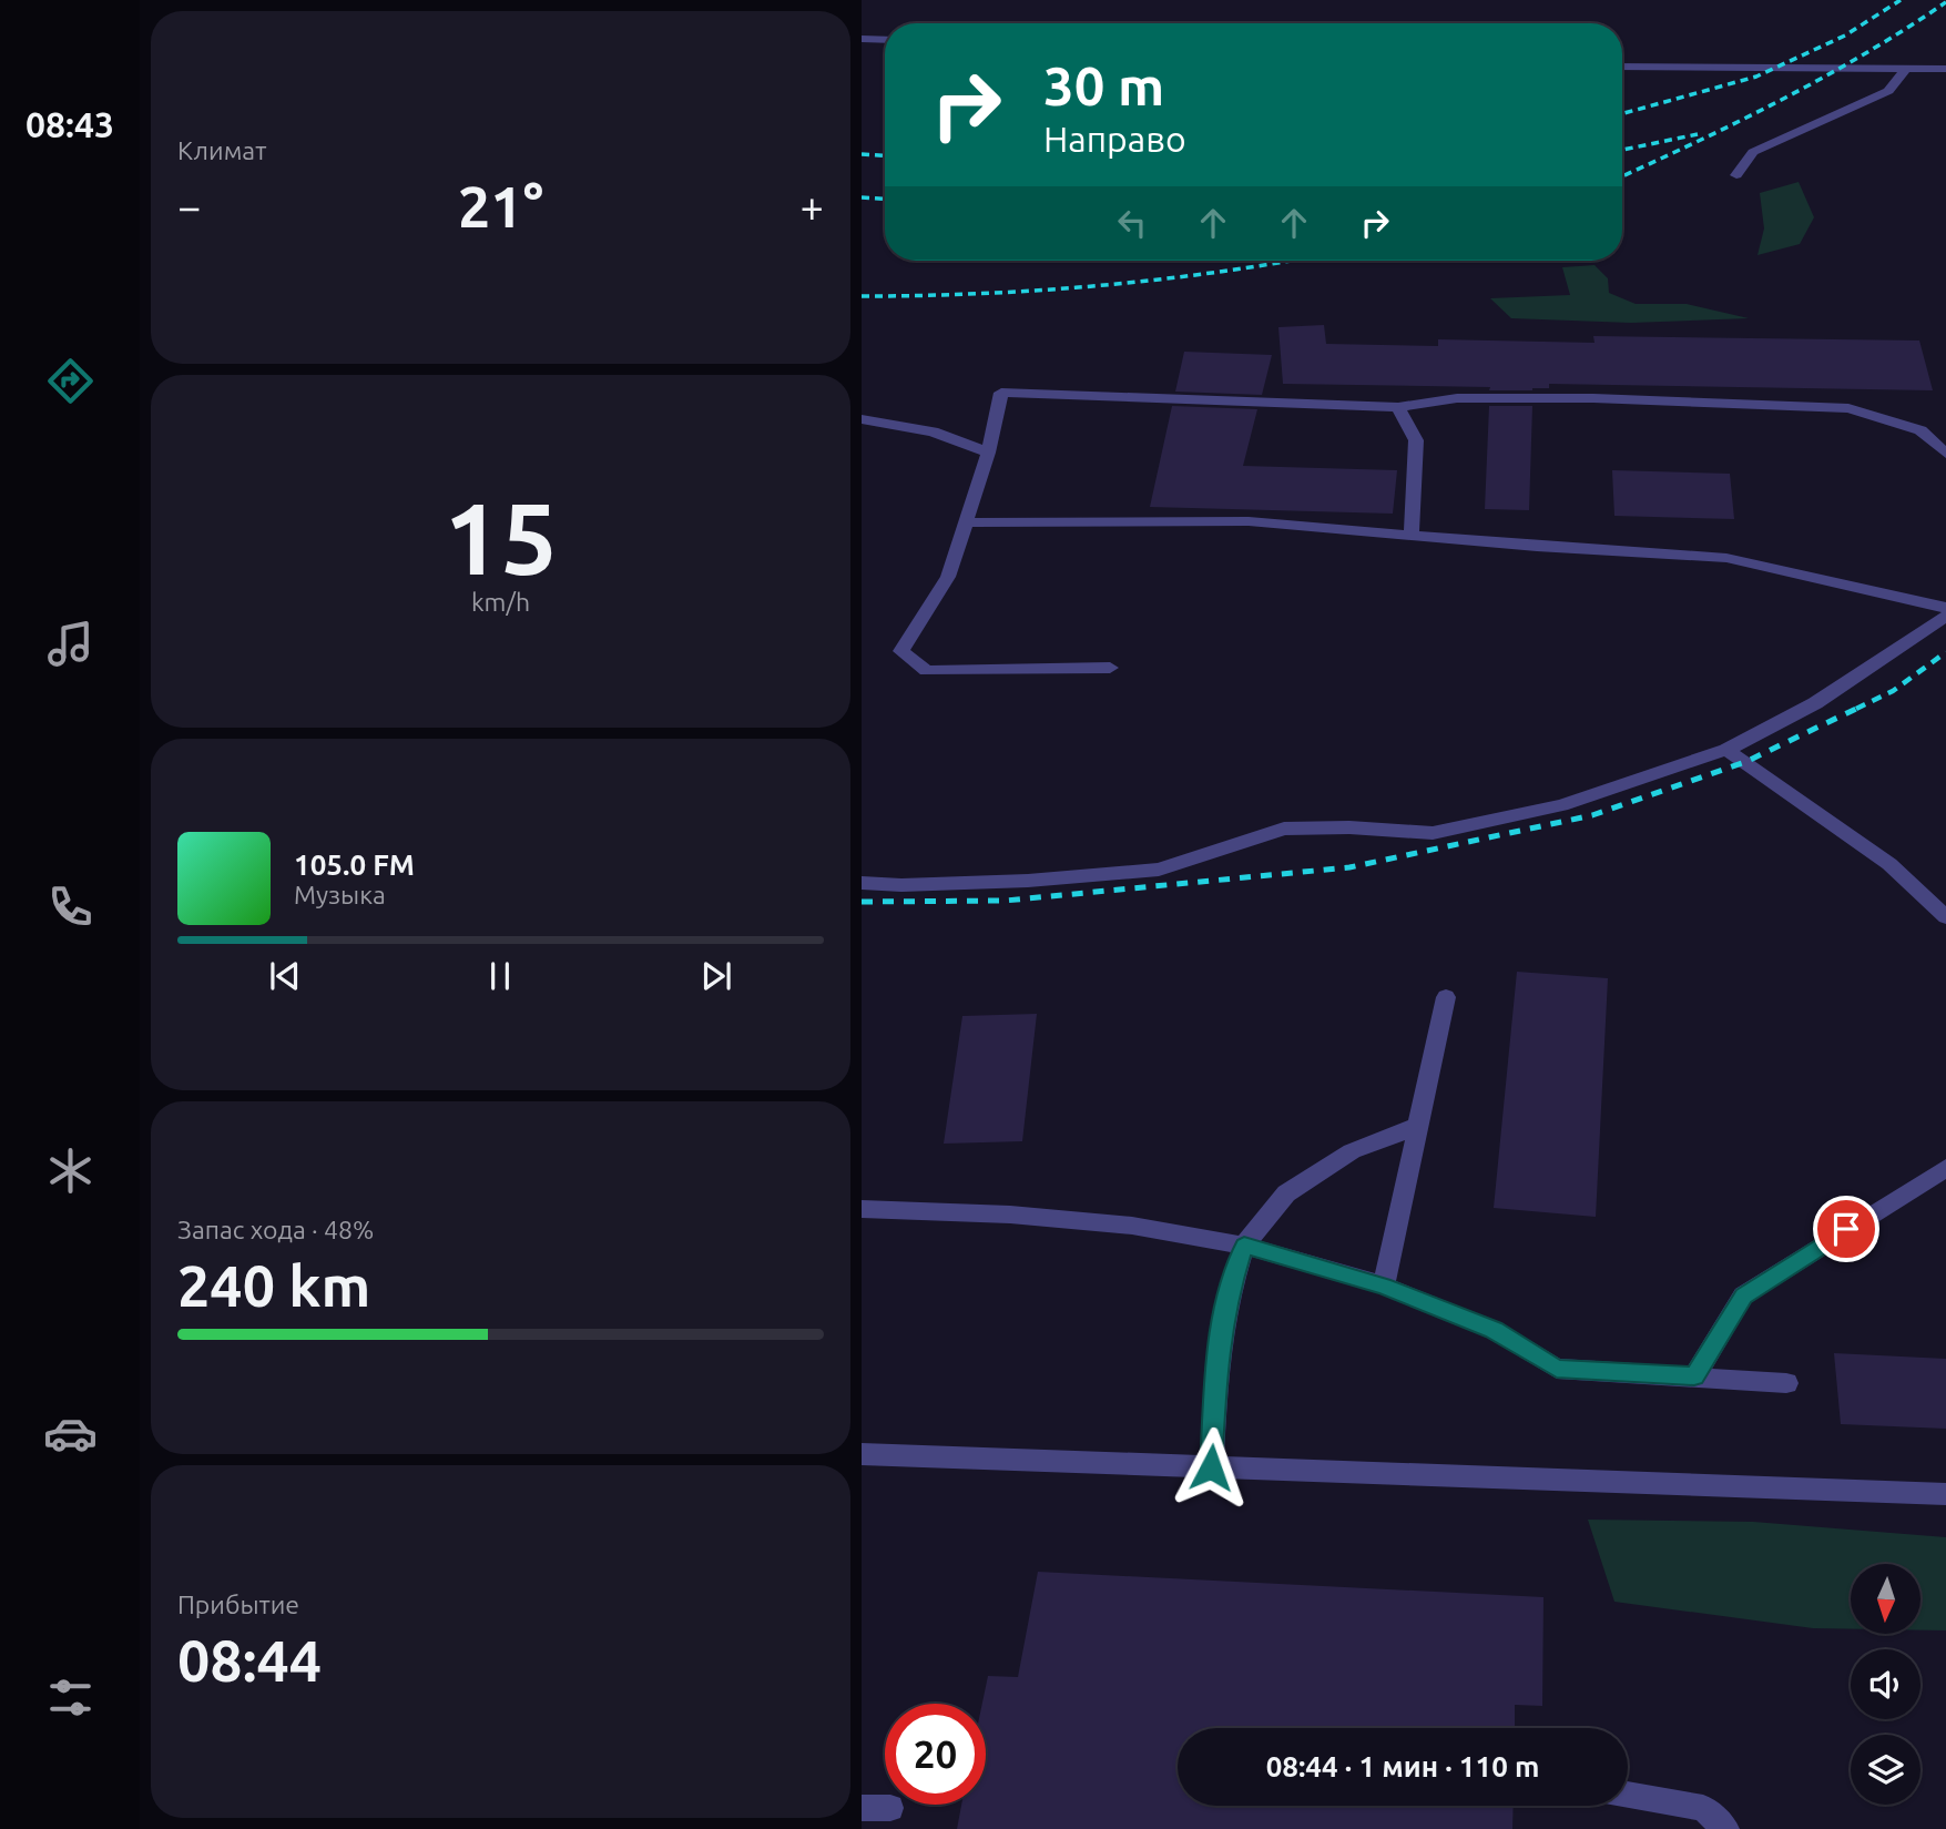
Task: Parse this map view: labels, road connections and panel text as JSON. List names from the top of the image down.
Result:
{
  "north": "bottom",
  "page": {
    "tabs": "08:43",
    "tile": [
      "Климат",
      ["15", "km/h"],
      ["Запас хода · 48%", "240 km"],
      ["Прибытие", "08:44"]
    ],
    "turn": ["30 m", "Направо"],
    "heat": ["−", "21°", "+"],
    "song": ["105.0 FM", "Музыка"],
    "limit": "20",
    "trip": "08:44 · 1 мин · 110 m"
  }
}
